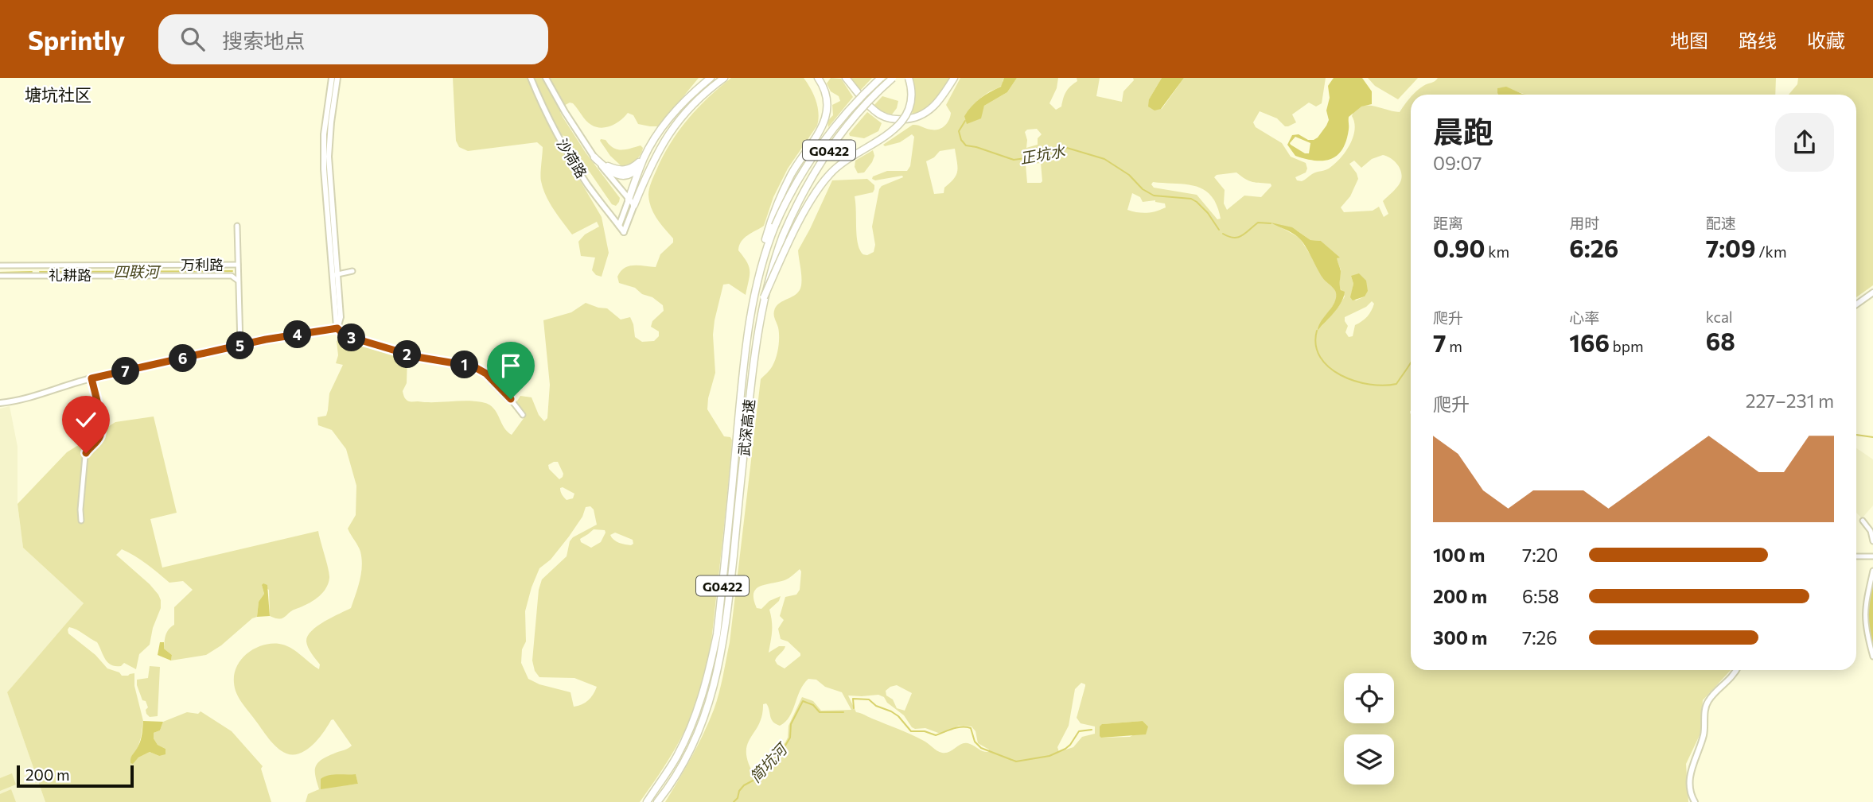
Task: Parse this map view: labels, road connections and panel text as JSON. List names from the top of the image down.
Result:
{
  "streets": {
    "highway": ["G0422", "武深高速"],
    "main road": ["沙荷路"],
    "street": ["万利路", "礼耕路"]
  },
  "districts": ["塘坑社区"],
  "water": ["正坑水", "四联河", "简坑河"],
  "scale_bar": "200 m",
  "page": {
    "header": "Sprintly",
    "search": "搜索地点",
    "nav": ["地图", "路线", "收藏"],
    "heading": ["晨跑", "09:07"],
    "stats": [
      ["距离", "0.90 km"],
      ["用时", "6:26"],
      ["配速", "7:09 /km"],
      ["爬升", "7 m"],
      ["心率", "166 bpm"],
      ["kcal", "68"]
    ],
    "pins": [
      "4",
      "3",
      "5",
      "2",
      "6",
      "1",
      "7"
    ],
    "chart": ["爬升", "227–231 m"],
    "list": [
      {
        "name": "100 m",
        "note": "7:20"
      },
      {
        "name": "200 m",
        "note": "6:58"
      },
      {
        "name": "300 m",
        "note": "7:26"
      }
    ],
    "scale": "200 m"
  }
}
